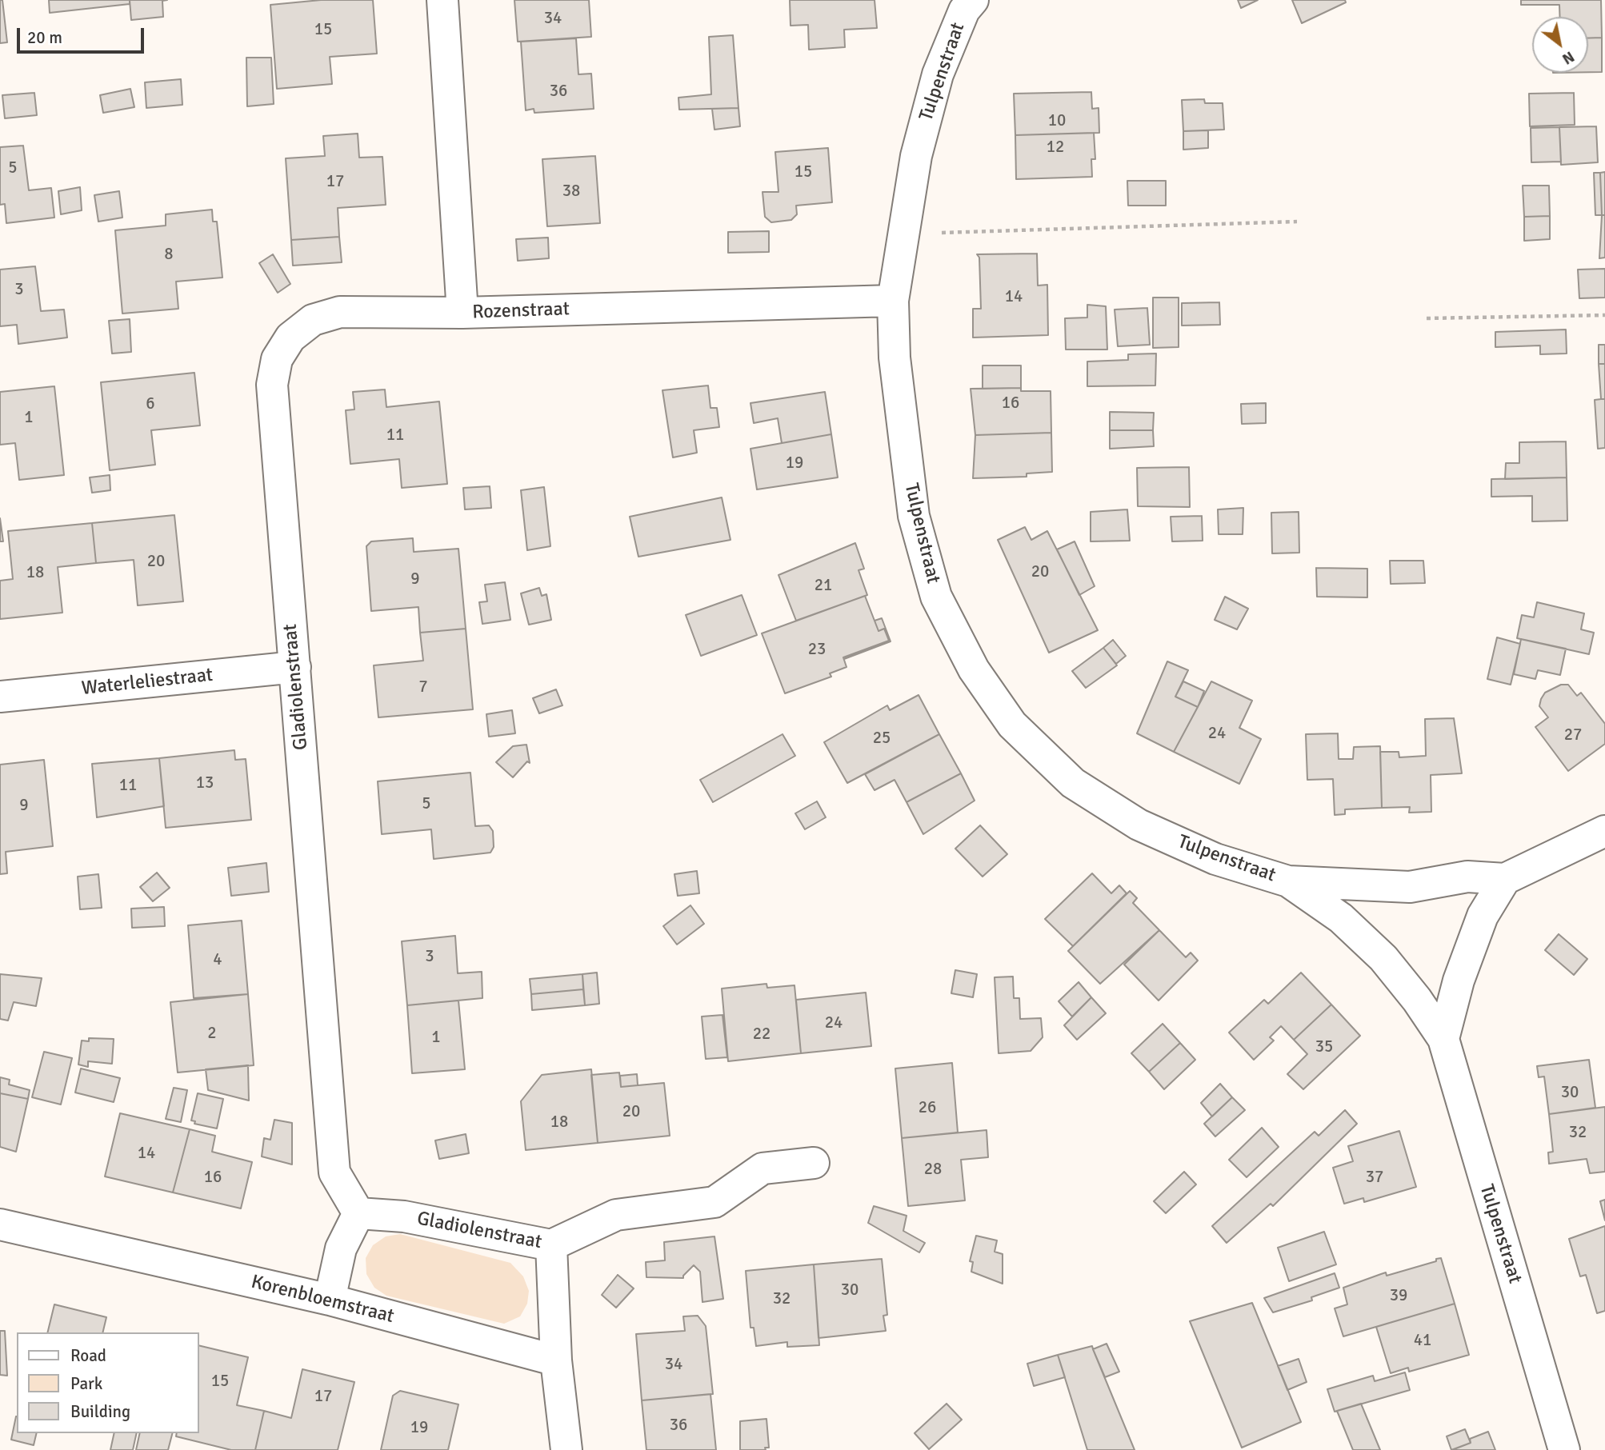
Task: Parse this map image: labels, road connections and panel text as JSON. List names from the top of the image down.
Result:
{
  "streets": {
    "street": [
      "Tulpenstraat",
      "Rozenstraat",
      "Waterleliestraat",
      "Gladiolenstraat",
      "Korenbloemstraat"
    ]
  },
  "crossings": [
    ["Tulpenstraat", "Rozenstraat"],
    ["Rozenstraat", "Gladiolenstraat"],
    ["Waterleliestraat", "Gladiolenstraat"],
    ["Gladiolenstraat", "Korenbloemstraat"]
  ],
  "house_numbers": [
    "34",
    "15",
    "36",
    "10",
    "12",
    "5",
    "15",
    "17",
    "38",
    "8",
    "3",
    "14",
    "16",
    "6",
    "1",
    "11",
    "19",
    "20",
    "20",
    "18",
    "9",
    "21",
    "23",
    "7",
    "24",
    "27",
    "25",
    "13",
    "11",
    "5",
    "9",
    "3",
    "4",
    "24",
    "2",
    "22",
    "1",
    "35",
    "30",
    "26",
    "20",
    "18",
    "32",
    "14",
    "28",
    "16",
    "37",
    "30",
    "39",
    "32",
    "41",
    "34",
    "15",
    "17",
    "36",
    "19"
  ],
  "legend": ["Road", "Park", "Building"],
  "scale_bar": "20 m",
  "north": "bottom right"
}
